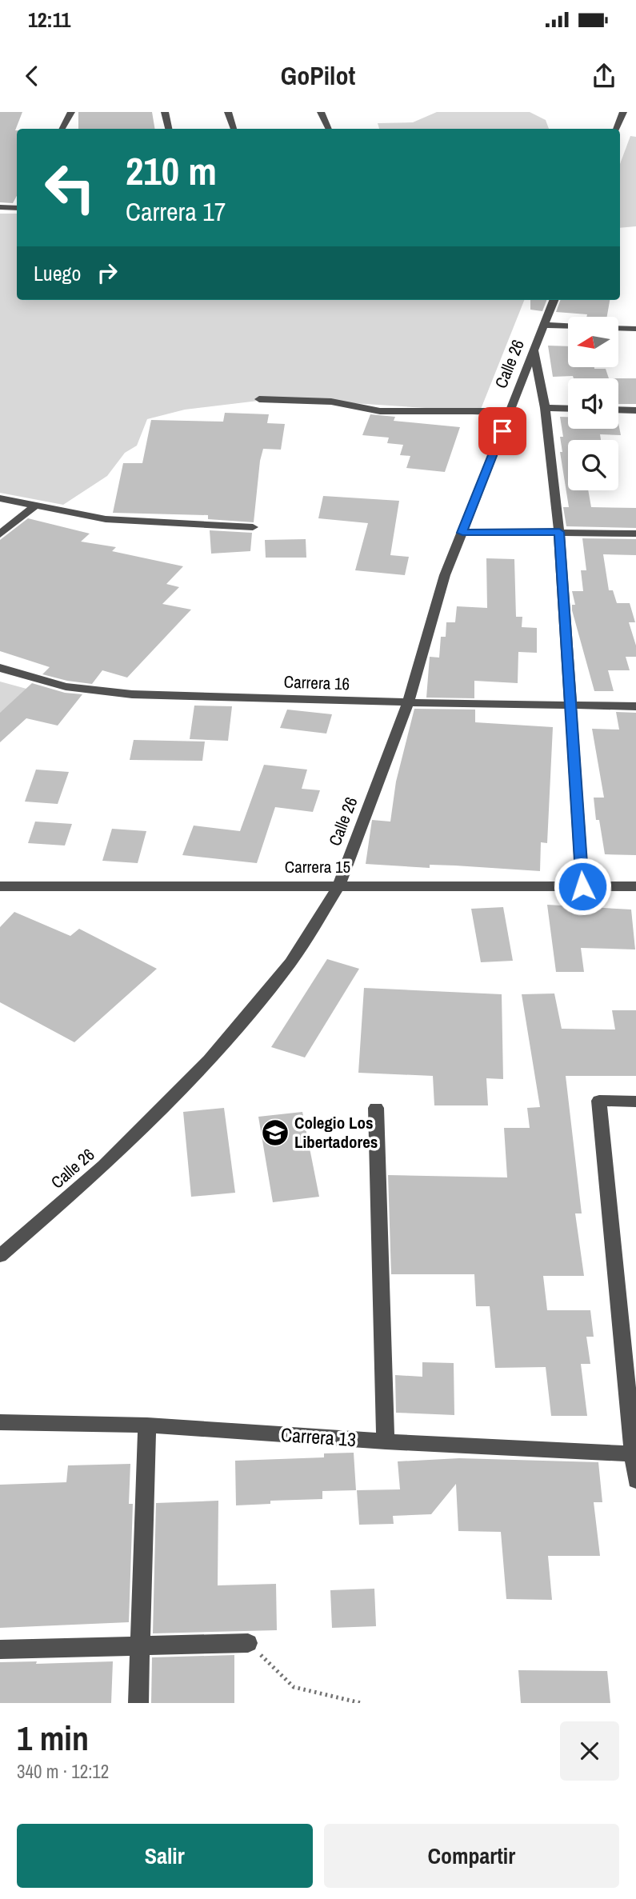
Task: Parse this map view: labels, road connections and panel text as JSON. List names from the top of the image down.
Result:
{
  "streets": {
    "street": [
      "Calle 26",
      "Carrera 16",
      "Carrera 15",
      "Carrera 13"
    ]
  },
  "crossings": [
    ["Calle 26", "Carrera 16"],
    ["Calle 26", "Carrera 15"]
  ],
  "places": {
    "school or university": ["Colegio Los Libertadores"]
  },
  "north": "left",
  "page": {
    "status": "12:11",
    "header": "GoPilot",
    "turn": ["210 m", "Carrera 17"],
    "then": "Luego",
    "heading": ["1 min", "340 m · 12:12"],
    "buttons": ["Salir", "Compartir"]
  }
}
